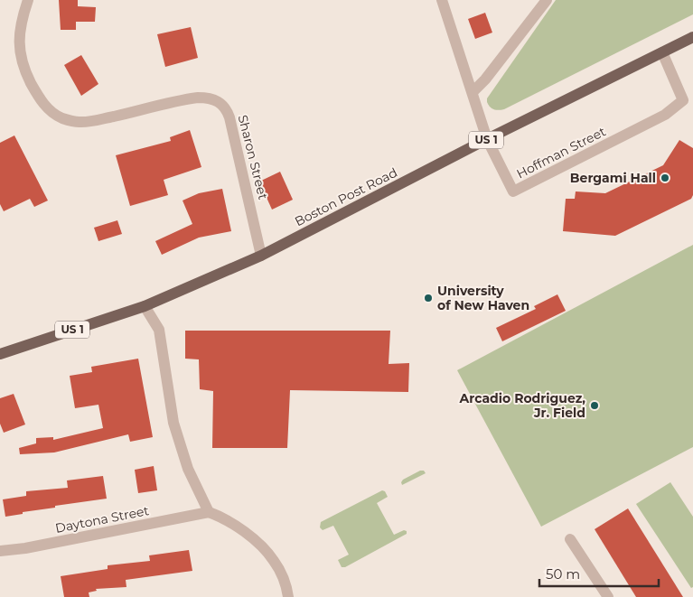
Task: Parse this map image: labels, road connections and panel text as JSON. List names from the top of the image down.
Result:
{
  "streets": {
    "main road": ["US 1", "Boston Post Road"],
    "street": ["Hoffman Street", "Sharon Street", "Daytona Street"]
  },
  "crossings": [
    ["Hoffman Street", "Boston Post Road"],
    ["Sharon Street", "Boston Post Road"]
  ],
  "places": ["Bergami Hall", "University of New Haven", "Arcadio Rodriguez, Jr. Field"],
  "scale_bar": "50 m"
}
